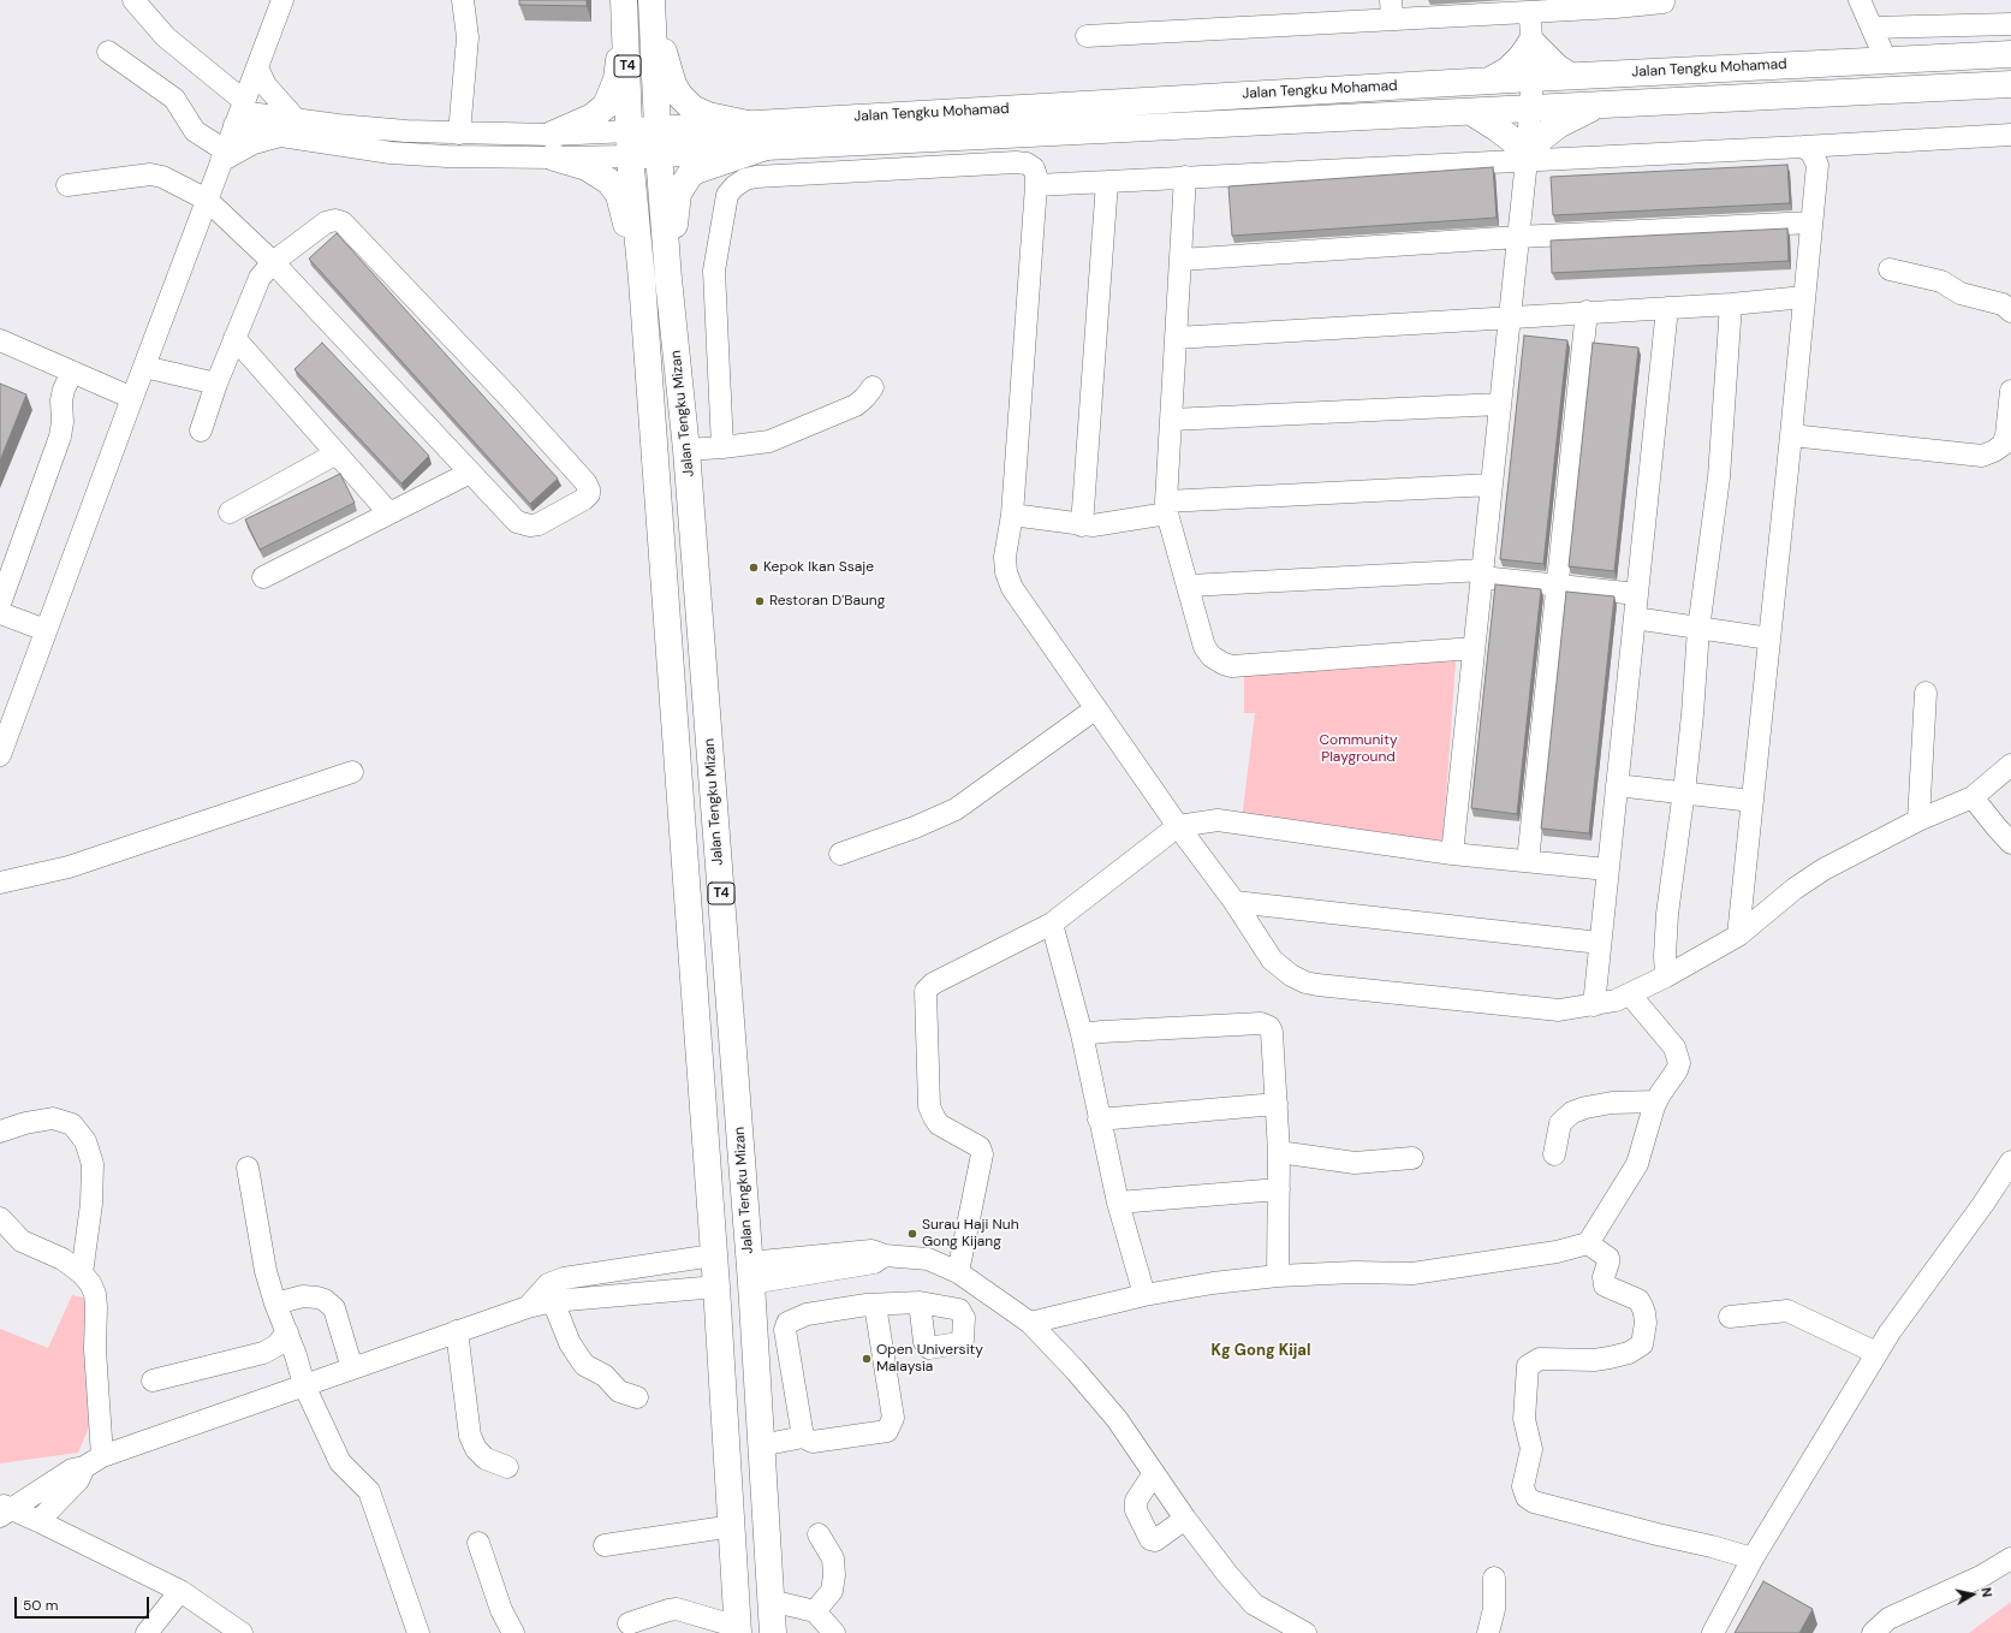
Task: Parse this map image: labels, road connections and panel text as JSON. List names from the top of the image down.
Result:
{
  "streets": {
    "main road": ["T4", "Jalan Tengku Mohamad", "Jalan Tengku Mizan"]
  },
  "crossings": [
    ["Jalan Tengku Mohamad", "Jalan Tengku Mizan"]
  ],
  "districts": ["Kg Gong Kijal"],
  "parks": ["Community Playground"],
  "places": [
    "Kepok Ikan Ssaje",
    "Restoran D'Baung",
    "Surau Haji Nuh Gong Kijang",
    "Open University Malaysia"
  ],
  "scale_bar": "50 m",
  "north": "right"
}
